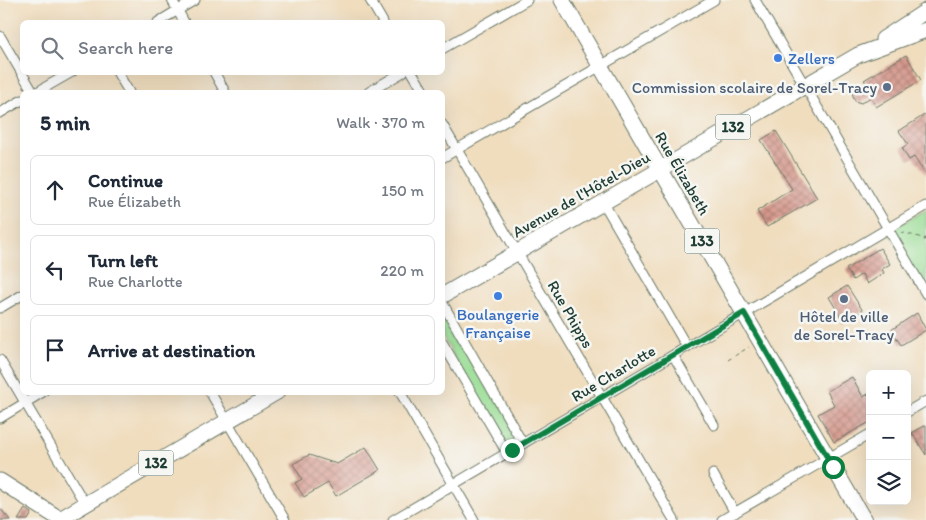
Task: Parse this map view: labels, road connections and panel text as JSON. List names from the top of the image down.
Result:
{
  "streets": {
    "main road": [
      "132",
      "Rue Élizabeth",
      "Avenue de l'Hôtel-Dieu",
      "133"
    ],
    "street": ["Rue Phipps", "Rue Charlotte"]
  },
  "crossings": [
    ["Rue Élizabeth", "Avenue de l'Hôtel-Dieu"],
    ["Rue Élizabeth", "Rue Charlotte"],
    ["Avenue de l'Hôtel-Dieu", "Rue Phipps"],
    ["Rue Phipps", "Rue Charlotte"]
  ],
  "places": [
    "Zellers",
    "Commission scolaire de Sorel-Tracy",
    "Boulangerie Française",
    "Hôtel de ville de Sorel-Tracy"
  ],
  "page": {
    "search": "Search here",
    "heading": ["5 min", "Walk · 370 m"],
    "list": [
      ["Continue", "Rue Élizabeth", "150 m"],
      ["Turn left", "Rue Charlotte", "220 m"],
      "Arrive at destination"
    ],
    "map_buttons": ["+", "−"]
  }
}
